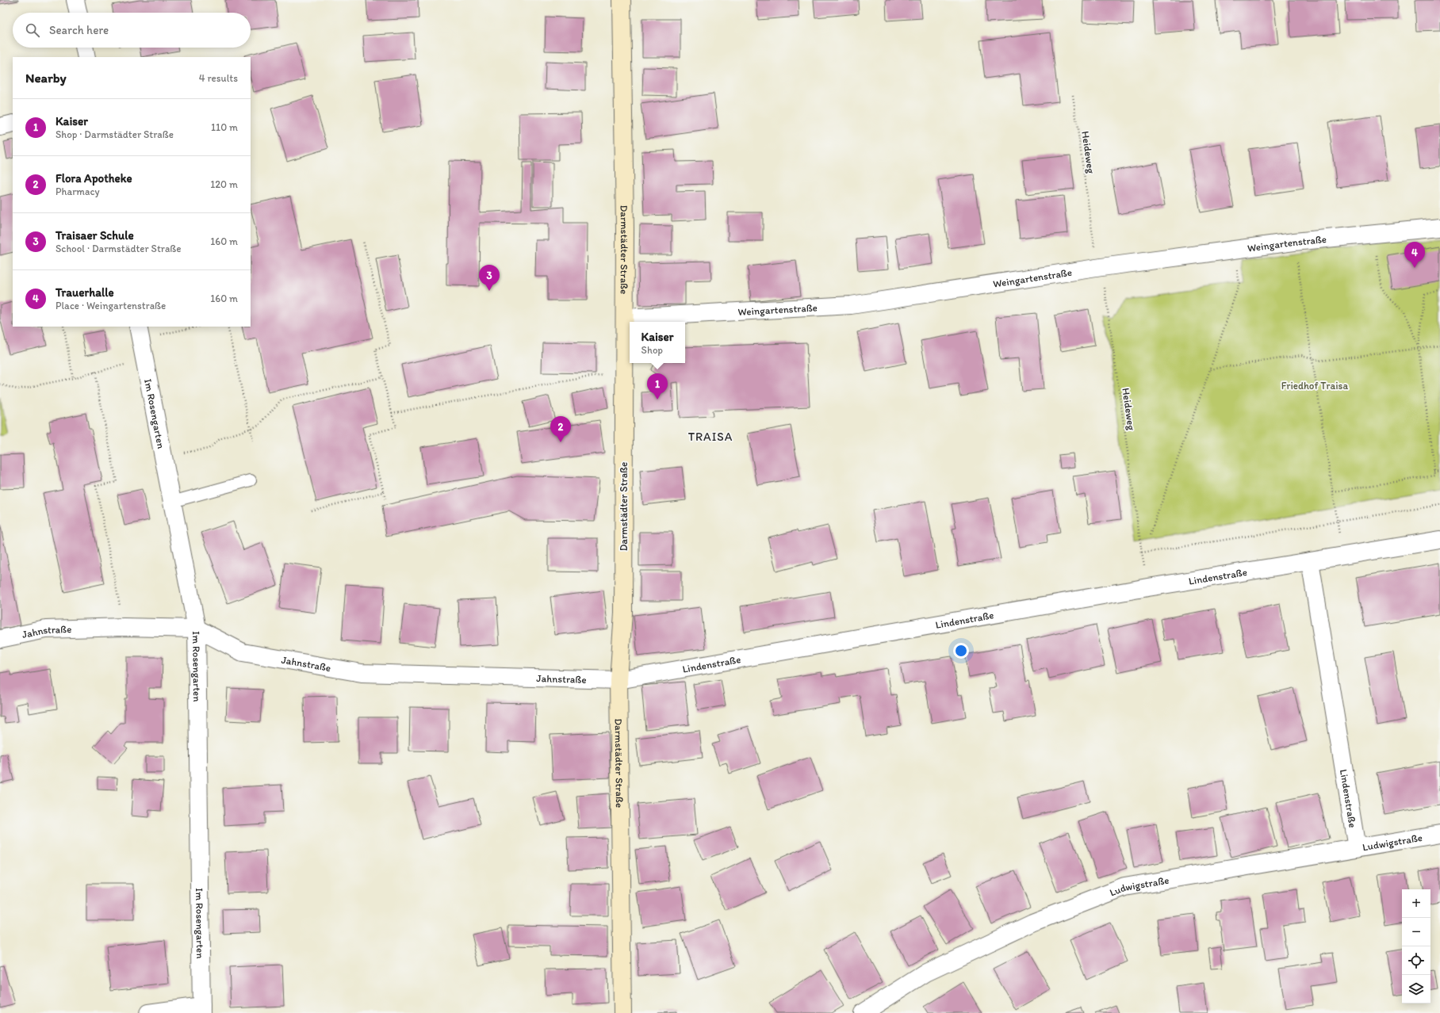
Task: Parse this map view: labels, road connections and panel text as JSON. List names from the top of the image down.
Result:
{
  "streets": {
    "street": [
      "Weingartenstraße",
      "Darmstädter Straße",
      "Im Rosengarten",
      "Lindenstraße",
      "Jahnstraße",
      "Ludwigstraße"
    ],
    "path": ["Heideweg"]
  },
  "crossings": [
    ["Heideweg", "Weingartenstraße"],
    ["Heideweg", "Lindenstraße"],
    ["Weingartenstraße", "Darmstädter Straße"],
    ["Darmstädter Straße", "Lindenstraße"],
    ["Darmstädter Straße", "Jahnstraße"],
    ["Im Rosengarten", "Jahnstraße"],
    ["Lindenstraße", "Jahnstraße"],
    ["Lindenstraße", "Ludwigstraße"]
  ],
  "districts": ["TRAISA"],
  "parks": ["Friedhof Traisa"],
  "page": {
    "search": "Search here",
    "heading": ["Nearby", "4 results"],
    "list": [
      {
        "mark": "1",
        "name": "Kaiser",
        "note": "Shop · Darmstädter Straße",
        "value": "110 m"
      },
      {
        "mark": "2",
        "name": "Flora Apotheke",
        "note": "Pharmacy",
        "value": "120 m"
      },
      {
        "mark": "3",
        "name": "Traisaer Schule",
        "note": "School · Darmstädter Straße",
        "value": "160 m"
      },
      {
        "mark": "4",
        "name": "Trauerhalle",
        "note": "Place · Weingartenstraße",
        "value": "160 m"
      }
    ],
    "pins": [
      "4",
      "3",
      "1",
      "2"
    ],
    "popup": ["Kaiser", "Shop"],
    "map_buttons": ["+", "−"]
  }
}
